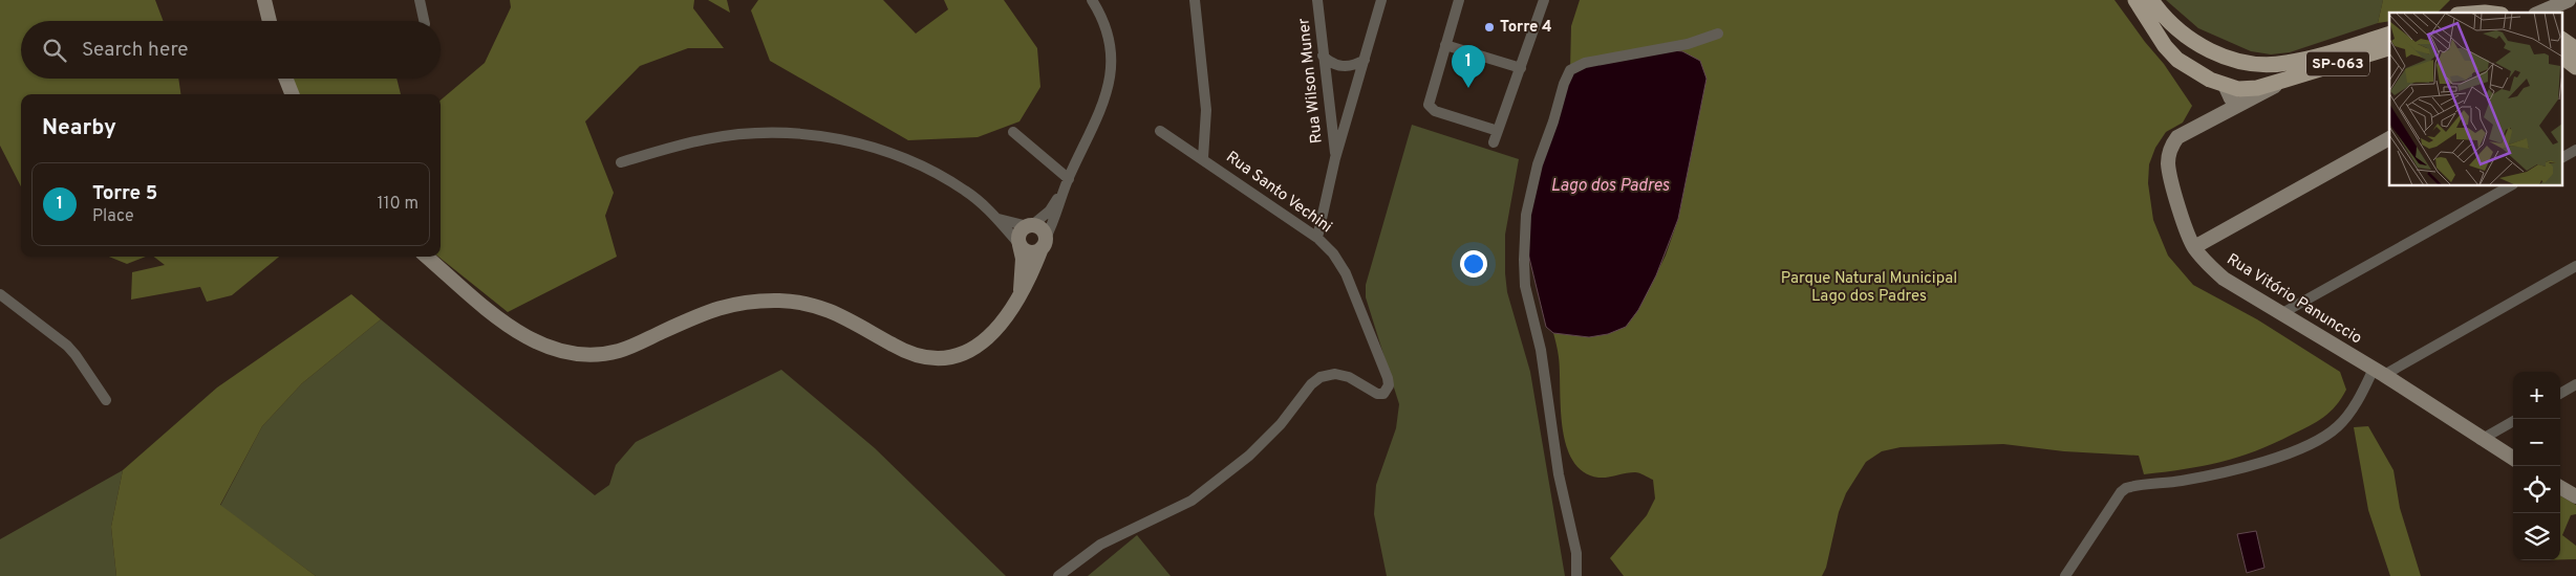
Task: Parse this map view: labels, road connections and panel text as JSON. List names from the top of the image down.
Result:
{
  "streets": {
    "main road": ["SP-063"],
    "street": ["Rua Wilson Muner", "Rua Santo Vechini", "Rua Vitório Panunccio"]
  },
  "crossings": [
    ["SP-063", "Rua Vitório Panunccio"]
  ],
  "water": ["Lago dos Padres"],
  "parks": ["Parque Natural Municipal Lago dos Padres"],
  "places": ["Torre 4"],
  "page": {
    "search": "Search here",
    "pins": "1",
    "heading": "Nearby",
    "list": [
      {
        "mark": "1",
        "name": "Torre 5",
        "note": "Place",
        "value": "110 m"
      }
    ],
    "map_buttons": ["+", "−"]
  }
}
